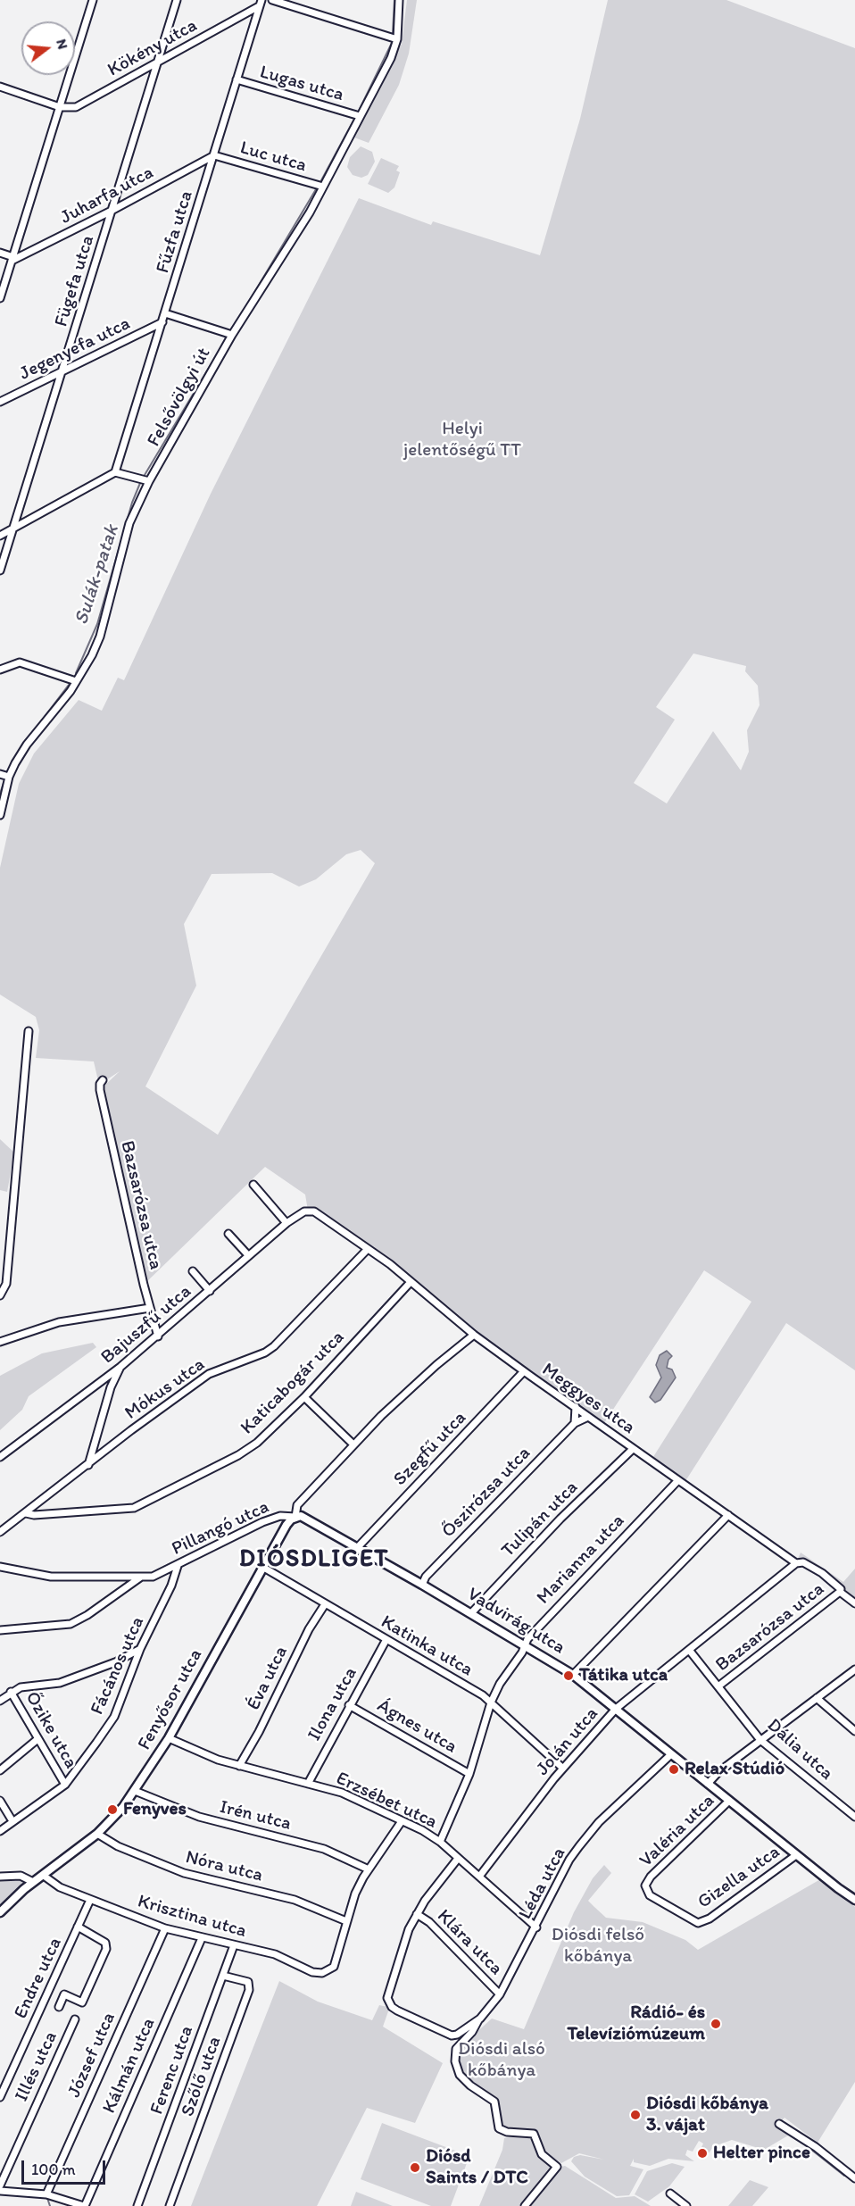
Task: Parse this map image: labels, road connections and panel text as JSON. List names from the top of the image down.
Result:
{
  "streets": {
    "street": [
      "Kökény utca",
      "Lugas utca",
      "Luc utca",
      "Juharfa utca",
      "Fűzfa utca",
      "Fügefa utca",
      "Jegenyefa utca",
      "Felsővölgyi út",
      "Bazsarózsa utca",
      "Bajuszfű utca",
      "Katicabogár utca",
      "Mókus utca",
      "Meggyes utca",
      "Szegfű utca",
      "Őszirózsa utca",
      "Tulipán utca",
      "Pillangó utca",
      "Marianna utca",
      "Vadvirág utca",
      "Katinka utca",
      "Fácános utca",
      "Éva utca",
      "Fenyősor utca",
      "Ilona utca",
      "Ágnes utca",
      "Őzike utca",
      "Jolán utca",
      "Dália utca",
      "Erzsébet utca",
      "Irén utca",
      "Valéria utca",
      "Nóra utca",
      "Gizella utca",
      "Léda utca",
      "Krisztina utca",
      "Klára utca",
      "Endre utca",
      "József utca",
      "Kálmán utca",
      "Illés utca",
      "Ferenc utca",
      "Szőlő utca"
    ]
  },
  "crossings": [
    ["Kökény utca", "Fűzfa utca"],
    ["Kökény utca", "Fügefa utca"],
    ["Lugas utca", "Fűzfa utca"],
    ["Lugas utca", "Felsővölgyi út"],
    ["Luc utca", "Juharfa utca"],
    ["Luc utca", "Fűzfa utca"],
    ["Luc utca", "Felsővölgyi út"],
    ["Juharfa utca", "Fűzfa utca"],
    ["Juharfa utca", "Fügefa utca"],
    ["Fűzfa utca", "Jegenyefa utca"],
    ["Fügefa utca", "Jegenyefa utca"],
    ["Bazsarózsa utca", "Bajuszfű utca"],
    ["Bazsarózsa utca", "Meggyes utca"],
    ["Bazsarózsa utca", "Dália utca"],
    ["Bajuszfű utca", "Meggyes utca"],
    ["Katicabogár utca", "Mókus utca"],
    ["Katicabogár utca", "Meggyes utca"],
    ["Mókus utca", "Meggyes utca"],
    ["Meggyes utca", "Szegfű utca"],
    ["Meggyes utca", "Őszirózsa utca"],
    ["Meggyes utca", "Tulipán utca"],
    ["Meggyes utca", "Pillangó utca"],
    ["Meggyes utca", "Marianna utca"],
    ["Meggyes utca", "Jolán utca"],
    ["Szegfű utca", "Vadvirág utca"],
    ["Őszirózsa utca", "Vadvirág utca"],
    ["Tulipán utca", "Vadvirág utca"],
    ["Pillangó utca", "Vadvirág utca"],
    ["Pillangó utca", "Fácános utca"],
    ["Pillangó utca", "Fenyősor utca"],
    ["Marianna utca", "Vadvirág utca"],
    ["Marianna utca", "Katinka utca"],
    ["Marianna utca", "Ágnes utca"],
    ["Marianna utca", "Erzsébet utca"],
    ["Vadvirág utca", "Fenyősor utca"],
    ["Vadvirág utca", "Jolán utca"],
    ["Vadvirág utca", "Valéria utca"],
    ["Vadvirág utca", "Gizella utca"],
    ["Vadvirág utca", "Léda utca"],
    ["Katinka utca", "Éva utca"],
    ["Katinka utca", "Fenyősor utca"],
    ["Katinka utca", "Ilona utca"],
    ["Katinka utca", "Jolán utca"],
    ["Fácános utca", "Őzike utca"],
    ["Éva utca", "Erzsébet utca"],
    ["Fenyősor utca", "Erzsébet utca"],
    ["Fenyősor utca", "Irén utca"],
    ["Fenyősor utca", "Nóra utca"],
    ["Fenyősor utca", "Krisztina utca"],
    ["Ilona utca", "Ágnes utca"],
    ["Ilona utca", "Erzsébet utca"],
    ["Jolán utca", "Dália utca"],
    ["Jolán utca", "Erzsébet utca"],
    ["Erzsébet utca", "Léda utca"],
    ["Valéria utca", "Gizella utca"],
    ["Nóra utca", "Krisztina utca"],
    ["Léda utca", "Klára utca"],
    ["Krisztina utca", "Endre utca"],
    ["Krisztina utca", "József utca"],
    ["Krisztina utca", "Kálmán utca"],
    ["Krisztina utca", "Ferenc utca"],
    ["Endre utca", "Illés utca"],
    ["Ferenc utca", "Szőlő utca"]
  ],
  "districts": ["DIÓSDLIGET"],
  "water": ["Sulák-patak"],
  "parks": ["Helyi jelentőségű TT", "Diósdi felső kőbánya", "Diósdi alsó kőbánya"],
  "places": [
    "Tátika utca",
    "Relax Stúdió",
    "Fenyves",
    "Rádió- és Televíziómúzeum",
    "Diósdi kőbánya 3. vájat",
    "Helter pince",
    "Diósd Saints / DTC"
  ],
  "scale_bar": "100 m",
  "north": "right"
}
